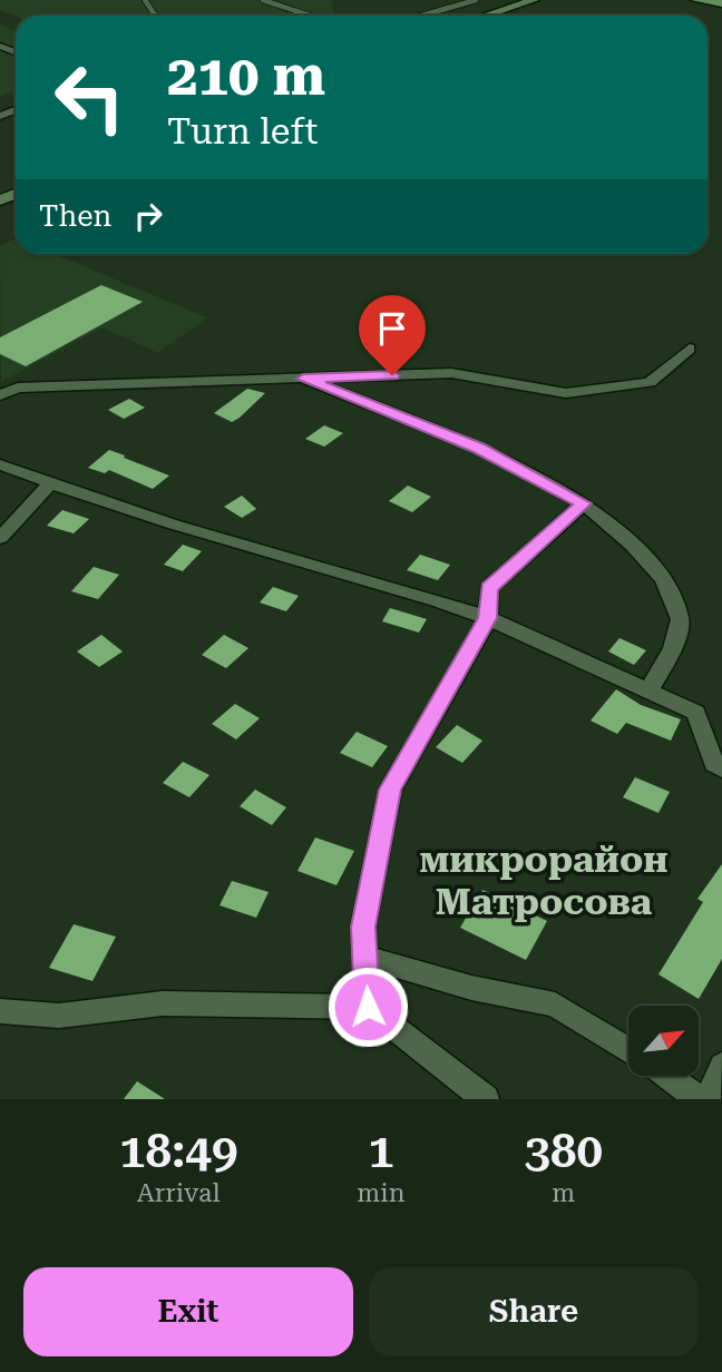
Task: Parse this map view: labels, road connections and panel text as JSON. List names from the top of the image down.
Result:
{
  "districts": ["микрорайон Матросова"],
  "north": "top right",
  "page": {
    "turn": ["210 m", "Turn left"],
    "then": "Then",
    "eta": [
      "18:49",
      "Arrival",
      "1",
      "min",
      "380",
      "m"
    ],
    "buttons": ["Exit", "Share"]
  }
}
